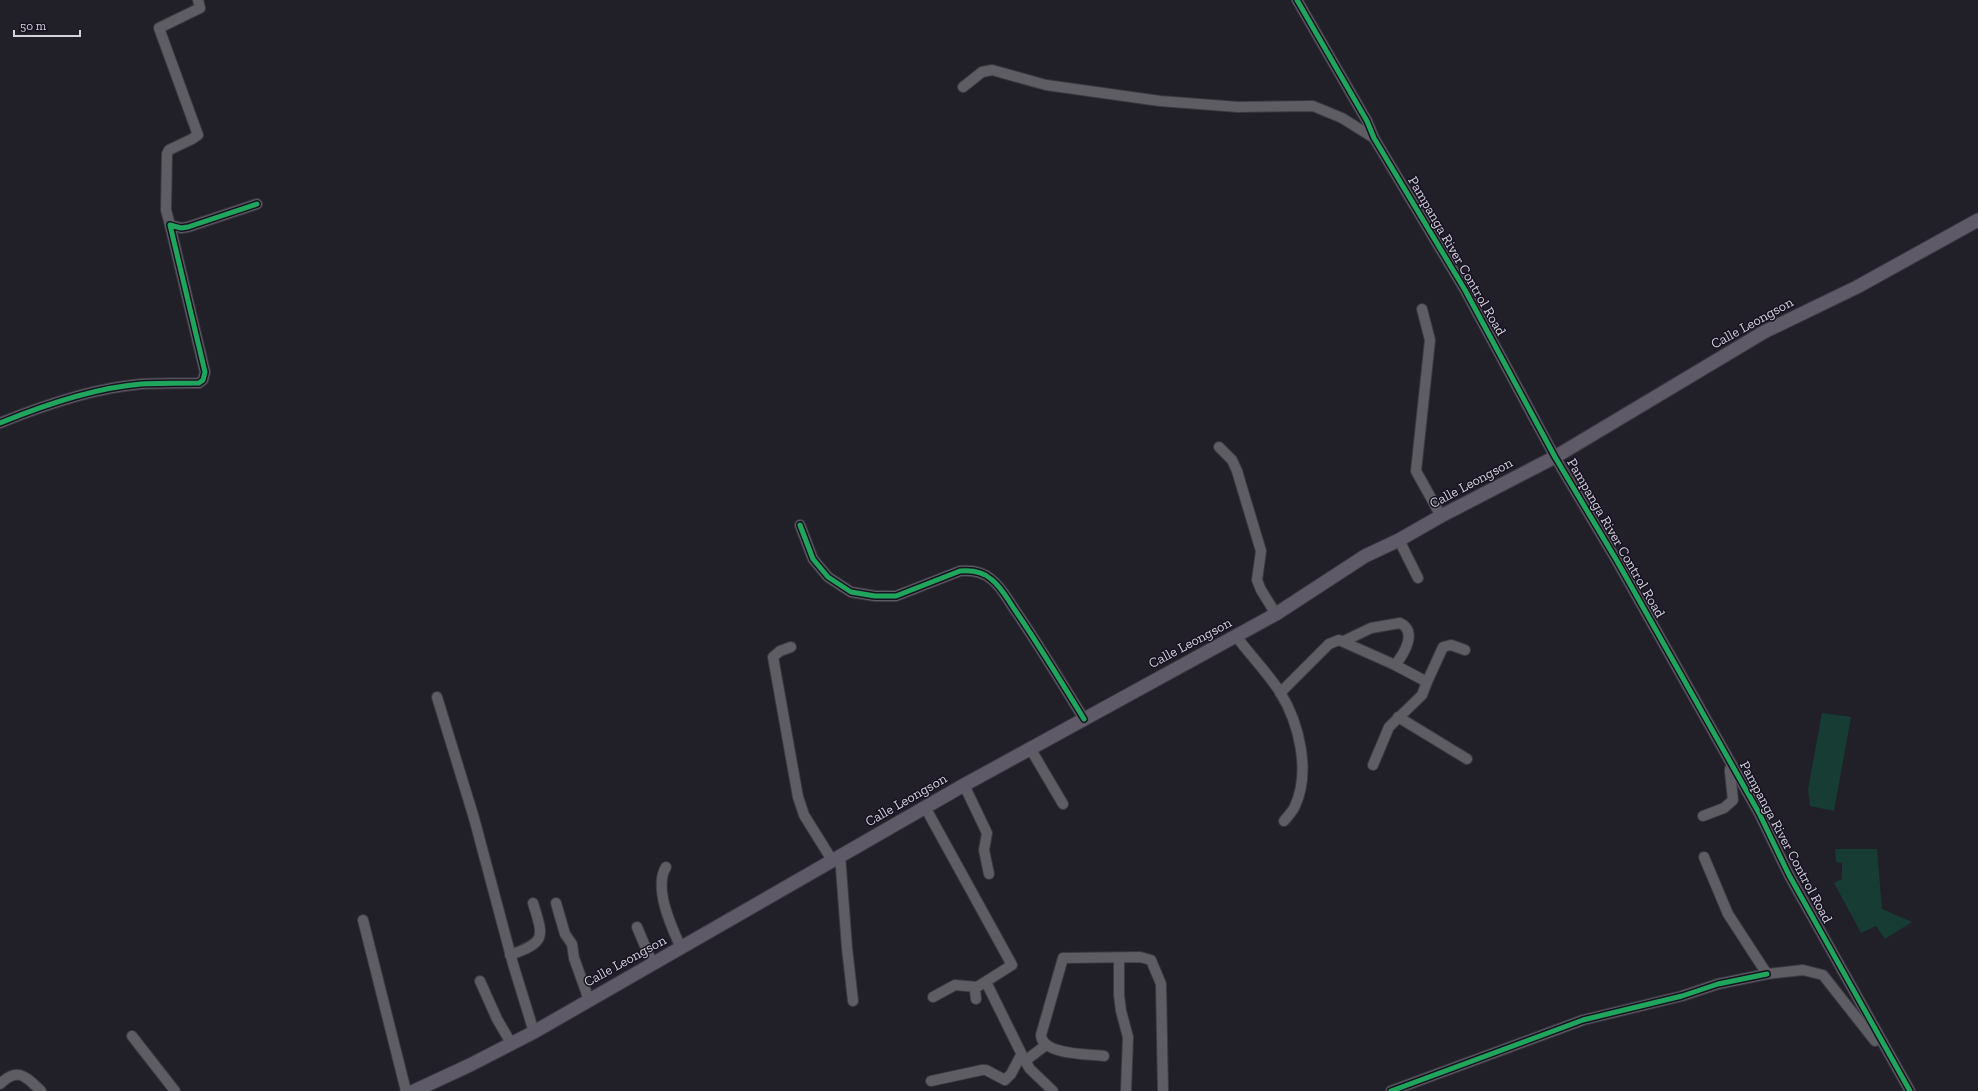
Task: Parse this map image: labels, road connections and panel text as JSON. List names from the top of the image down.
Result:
{
  "streets": {
    "main road": ["Calle Leongson"],
    "street": ["Pampanga River Control Road"]
  },
  "crossings": [
    ["Pampanga River Control Road", "Calle Leongson"]
  ],
  "scale_bar": "50 m"
}
